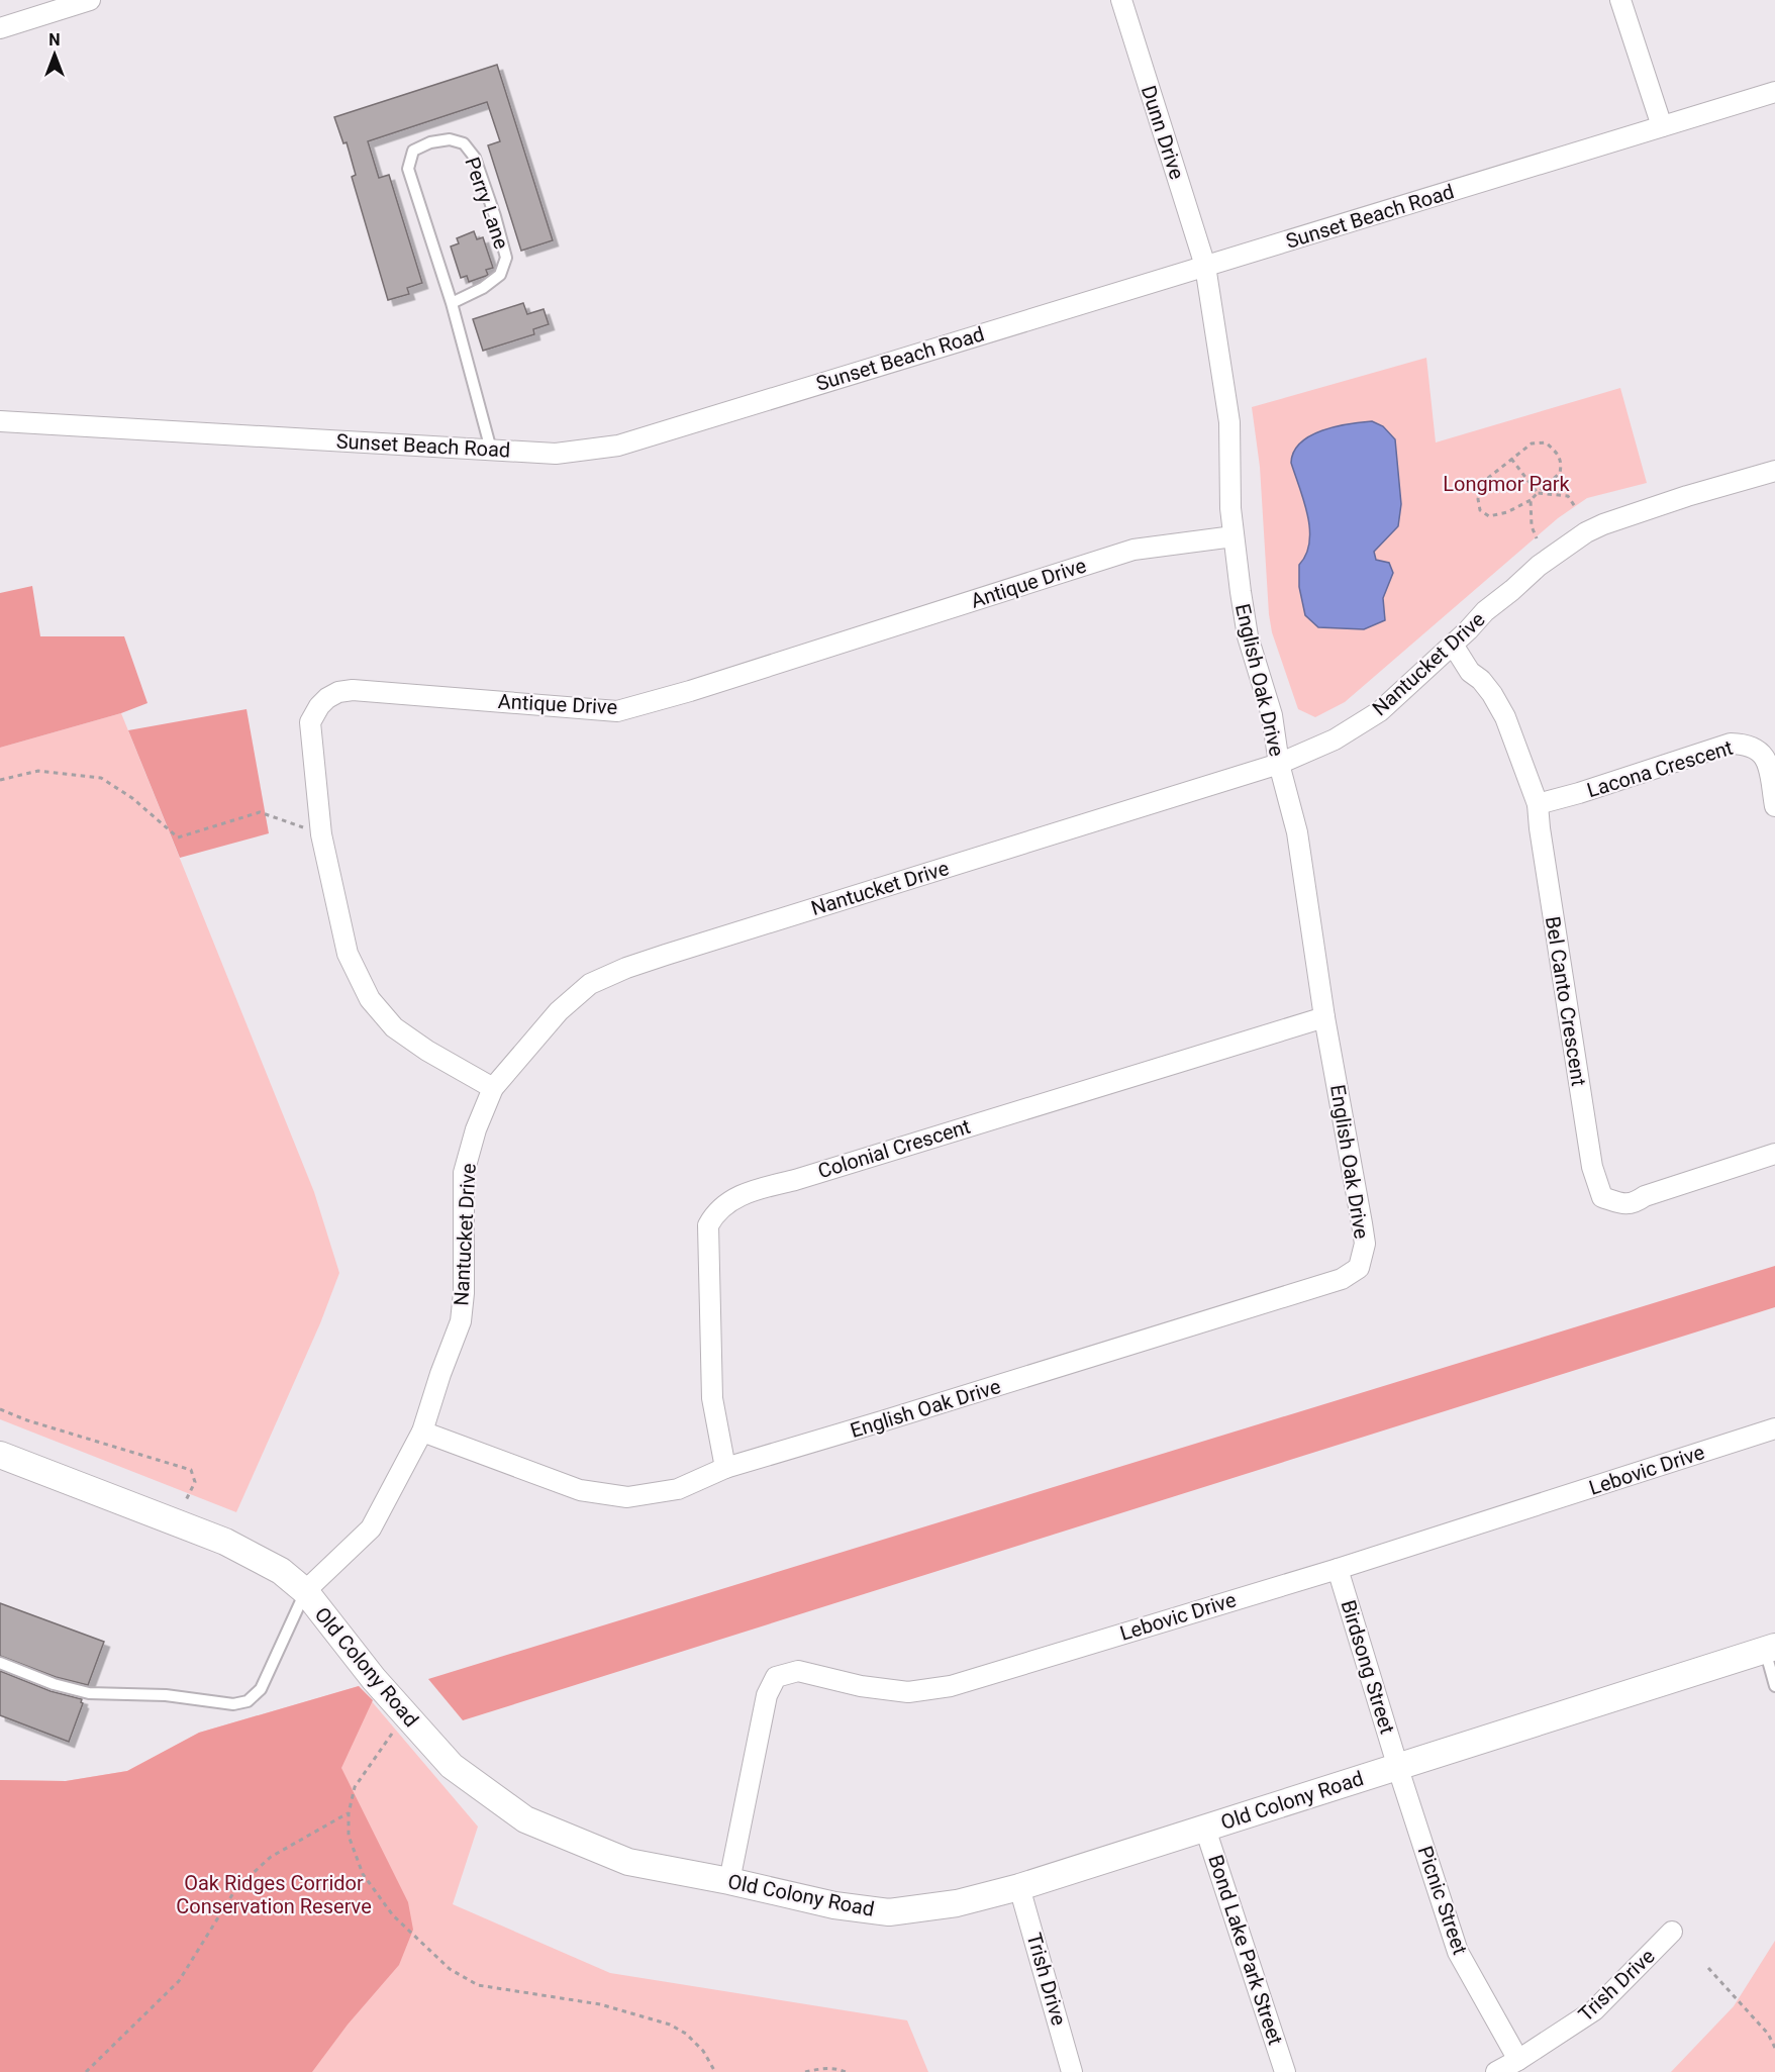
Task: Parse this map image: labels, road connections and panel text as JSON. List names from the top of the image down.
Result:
{
  "streets": {
    "street": [
      "Dunn Drive",
      "Sunset Beach Road",
      "Antique Drive",
      "Nantucket Drive",
      "English Oak Drive",
      "Lacona Crescent",
      "Bel Canto Crescent",
      "Colonial Crescent",
      "Lebovic Drive",
      "Old Colony Road",
      "Birdsong Street",
      "Picnic Street",
      "Bond Lake Park Street",
      "Trish Drive"
    ],
    "lane": ["Perry Lane"]
  },
  "crossings": [
    ["Dunn Drive", "Sunset Beach Road"],
    ["Dunn Drive", "English Oak Drive"],
    ["Perry Lane", "Sunset Beach Road"],
    ["Sunset Beach Road", "English Oak Drive"],
    ["Antique Drive", "Nantucket Drive"],
    ["Antique Drive", "English Oak Drive"],
    ["Nantucket Drive", "English Oak Drive"],
    ["Nantucket Drive", "Bel Canto Crescent"],
    ["Nantucket Drive", "Old Colony Road"],
    ["English Oak Drive", "Colonial Crescent"],
    ["Lacona Crescent", "Bel Canto Crescent"],
    ["Lebovic Drive", "Old Colony Road"],
    ["Lebovic Drive", "Birdsong Street"],
    ["Old Colony Road", "Birdsong Street"],
    ["Old Colony Road", "Picnic Street"],
    ["Old Colony Road", "Bond Lake Park Street"],
    ["Old Colony Road", "Trish Drive"],
    ["Birdsong Street", "Picnic Street"],
    ["Picnic Street", "Trish Drive"]
  ],
  "parks": ["Longmor Park", "Oak Ridges Corridor Conservation Reserve"],
  "north": "top"
}
